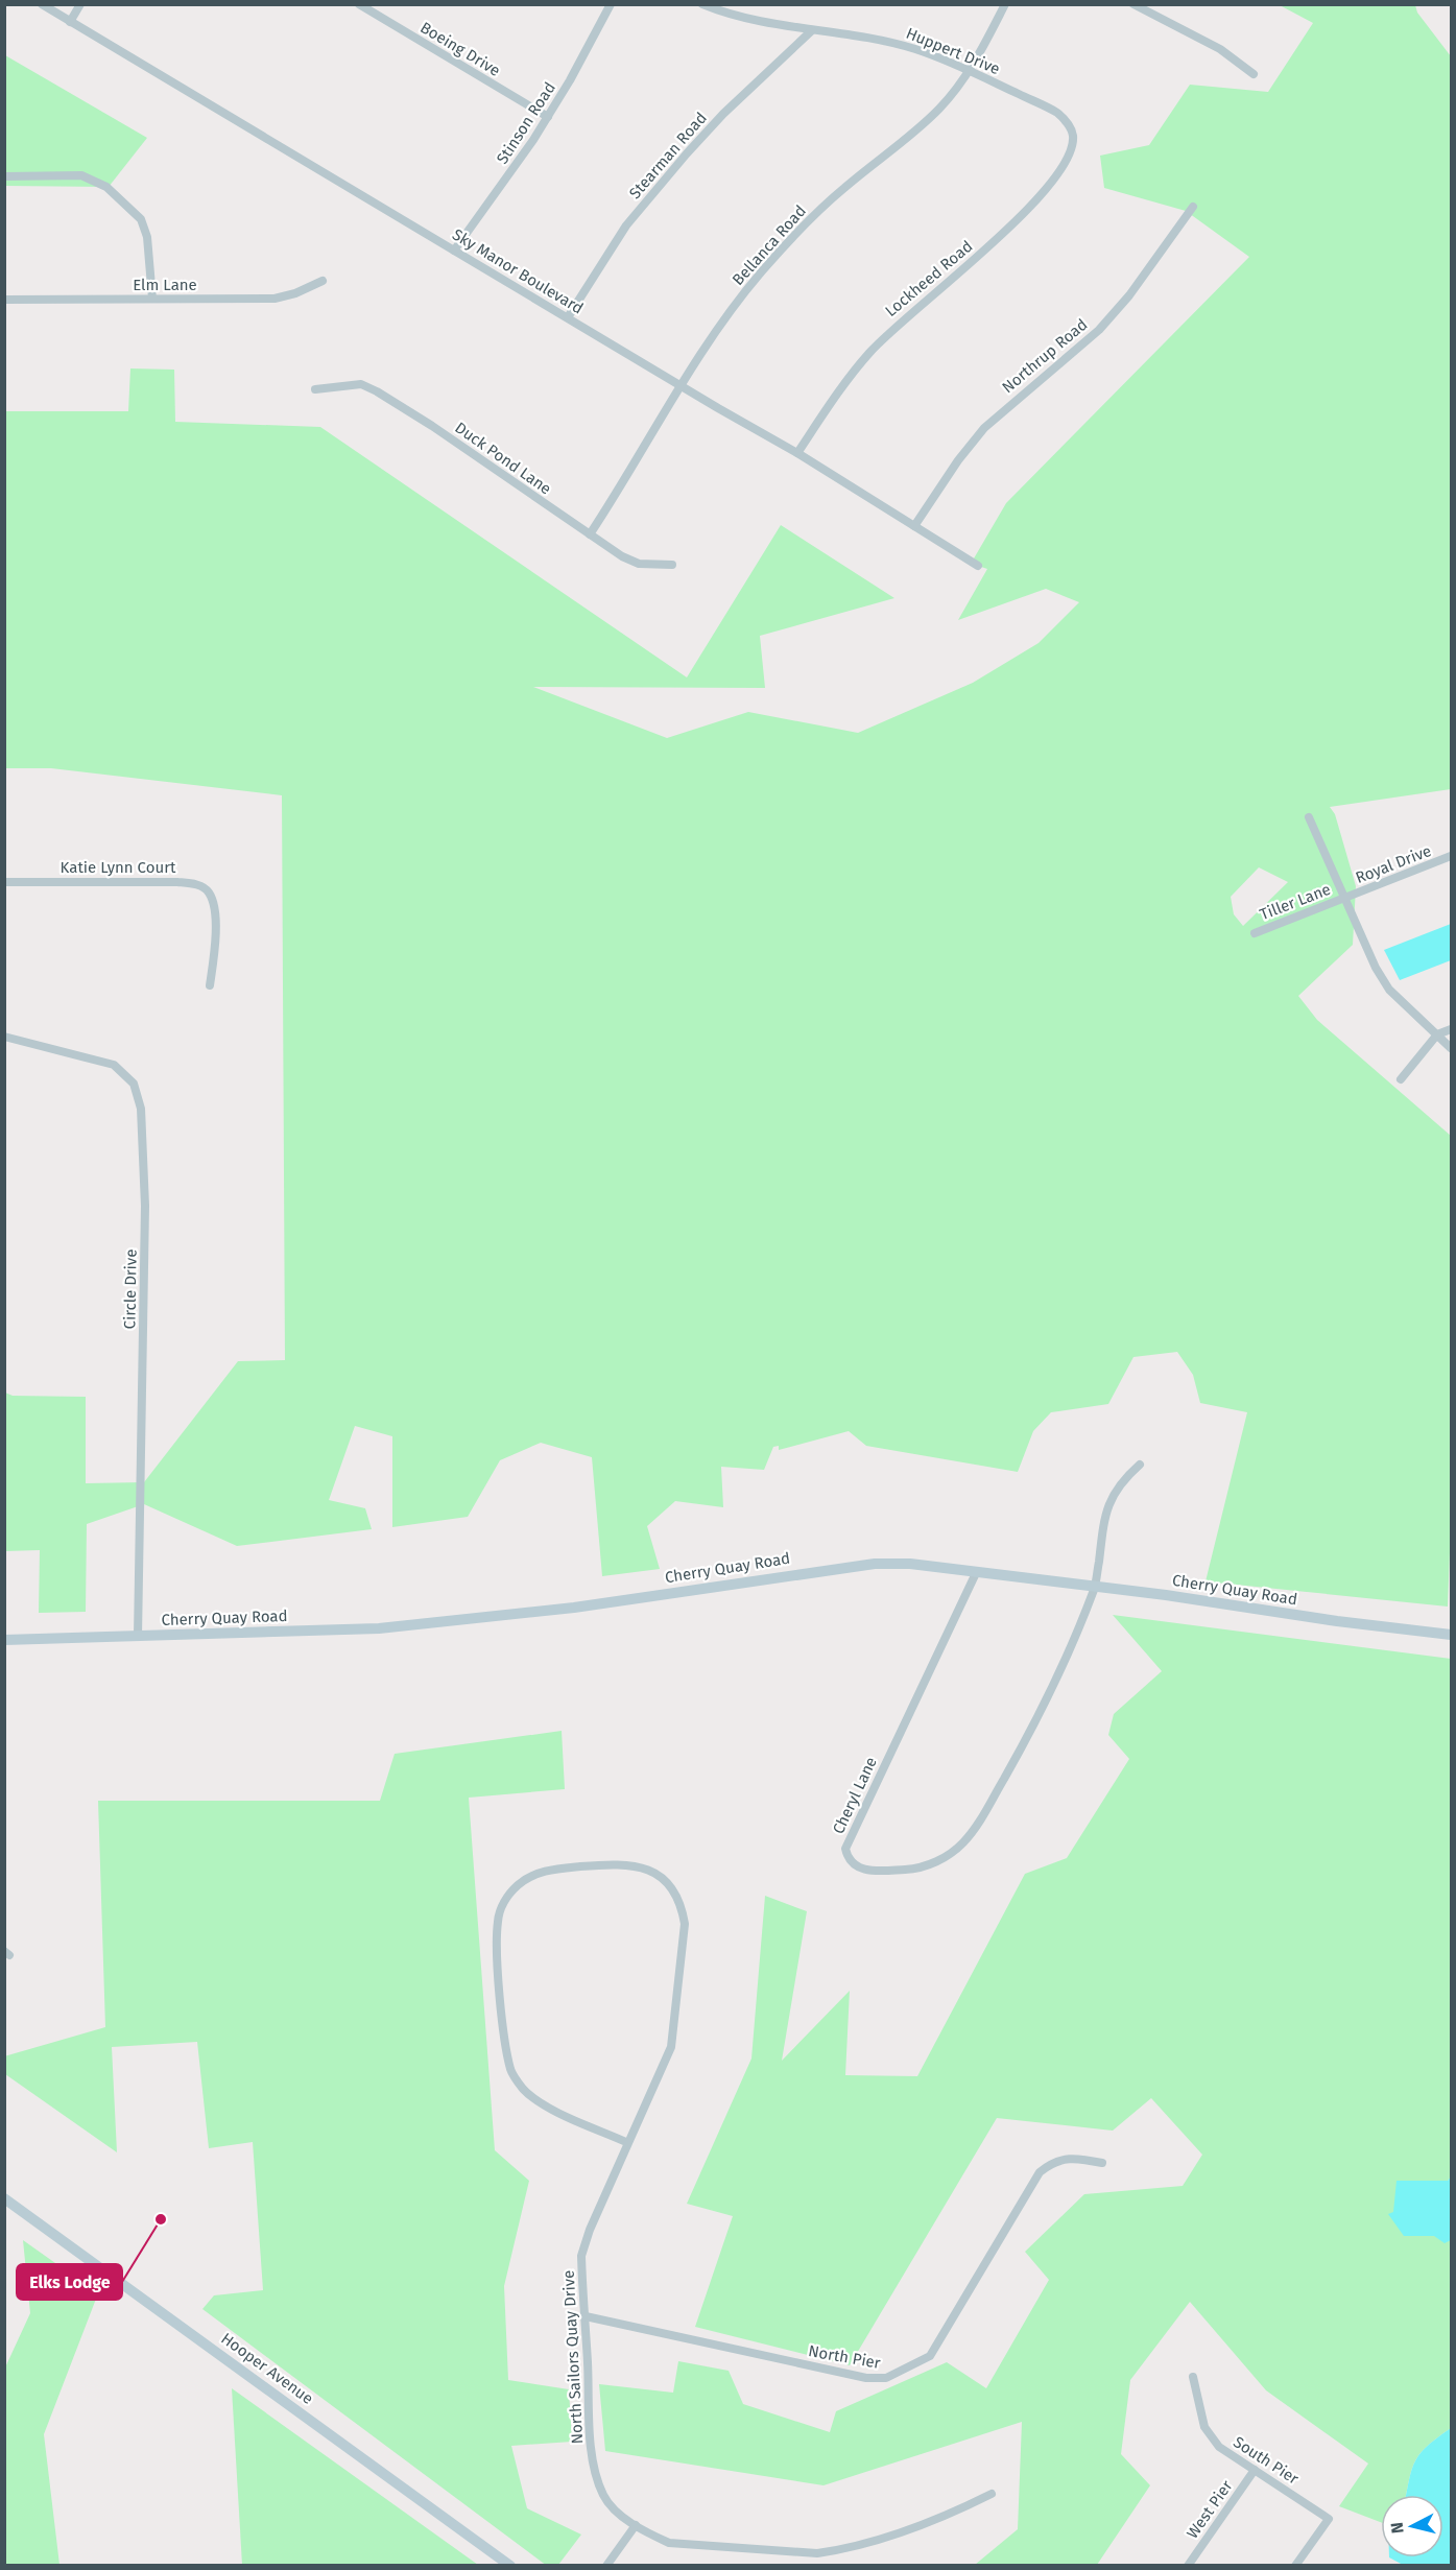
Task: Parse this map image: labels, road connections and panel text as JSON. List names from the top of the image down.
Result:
{
  "streets": {
    "street": [
      "Boeing Drive",
      "Huppert Drive",
      "Stinson Road",
      "Stearman Road",
      "Bellanca Road",
      "Sky Manor Boulevard",
      "Lockheed Road",
      "Elm Lane",
      "Northrup Road",
      "Duck Pond Lane",
      "Royal Drive",
      "Katie Lynn Court",
      "Tiller Lane",
      "Circle Drive",
      "Cherry Quay Road",
      "Cheryl Lane",
      "North Sailors Quay Drive",
      "North Pier",
      "Hooper Avenue",
      "South Pier",
      "West Pier"
    ]
  },
  "crossings": [
    ["Boeing Drive", "Stinson Road"],
    ["Huppert Drive", "Stearman Road"],
    ["Huppert Drive", "Bellanca Road"],
    ["Huppert Drive", "Lockheed Road"],
    ["Stinson Road", "Sky Manor Boulevard"],
    ["Stearman Road", "Sky Manor Boulevard"],
    ["Bellanca Road", "Sky Manor Boulevard"],
    ["Bellanca Road", "Duck Pond Lane"],
    ["Sky Manor Boulevard", "Lockheed Road"],
    ["Sky Manor Boulevard", "Northrup Road"],
    ["Royal Drive", "Tiller Lane"],
    ["Circle Drive", "Cherry Quay Road"],
    ["Cherry Quay Road", "Cheryl Lane"],
    ["North Sailors Quay Drive", "North Pier"],
    ["South Pier", "West Pier"]
  ],
  "places": ["Elks Lodge"],
  "north": "left"
}
